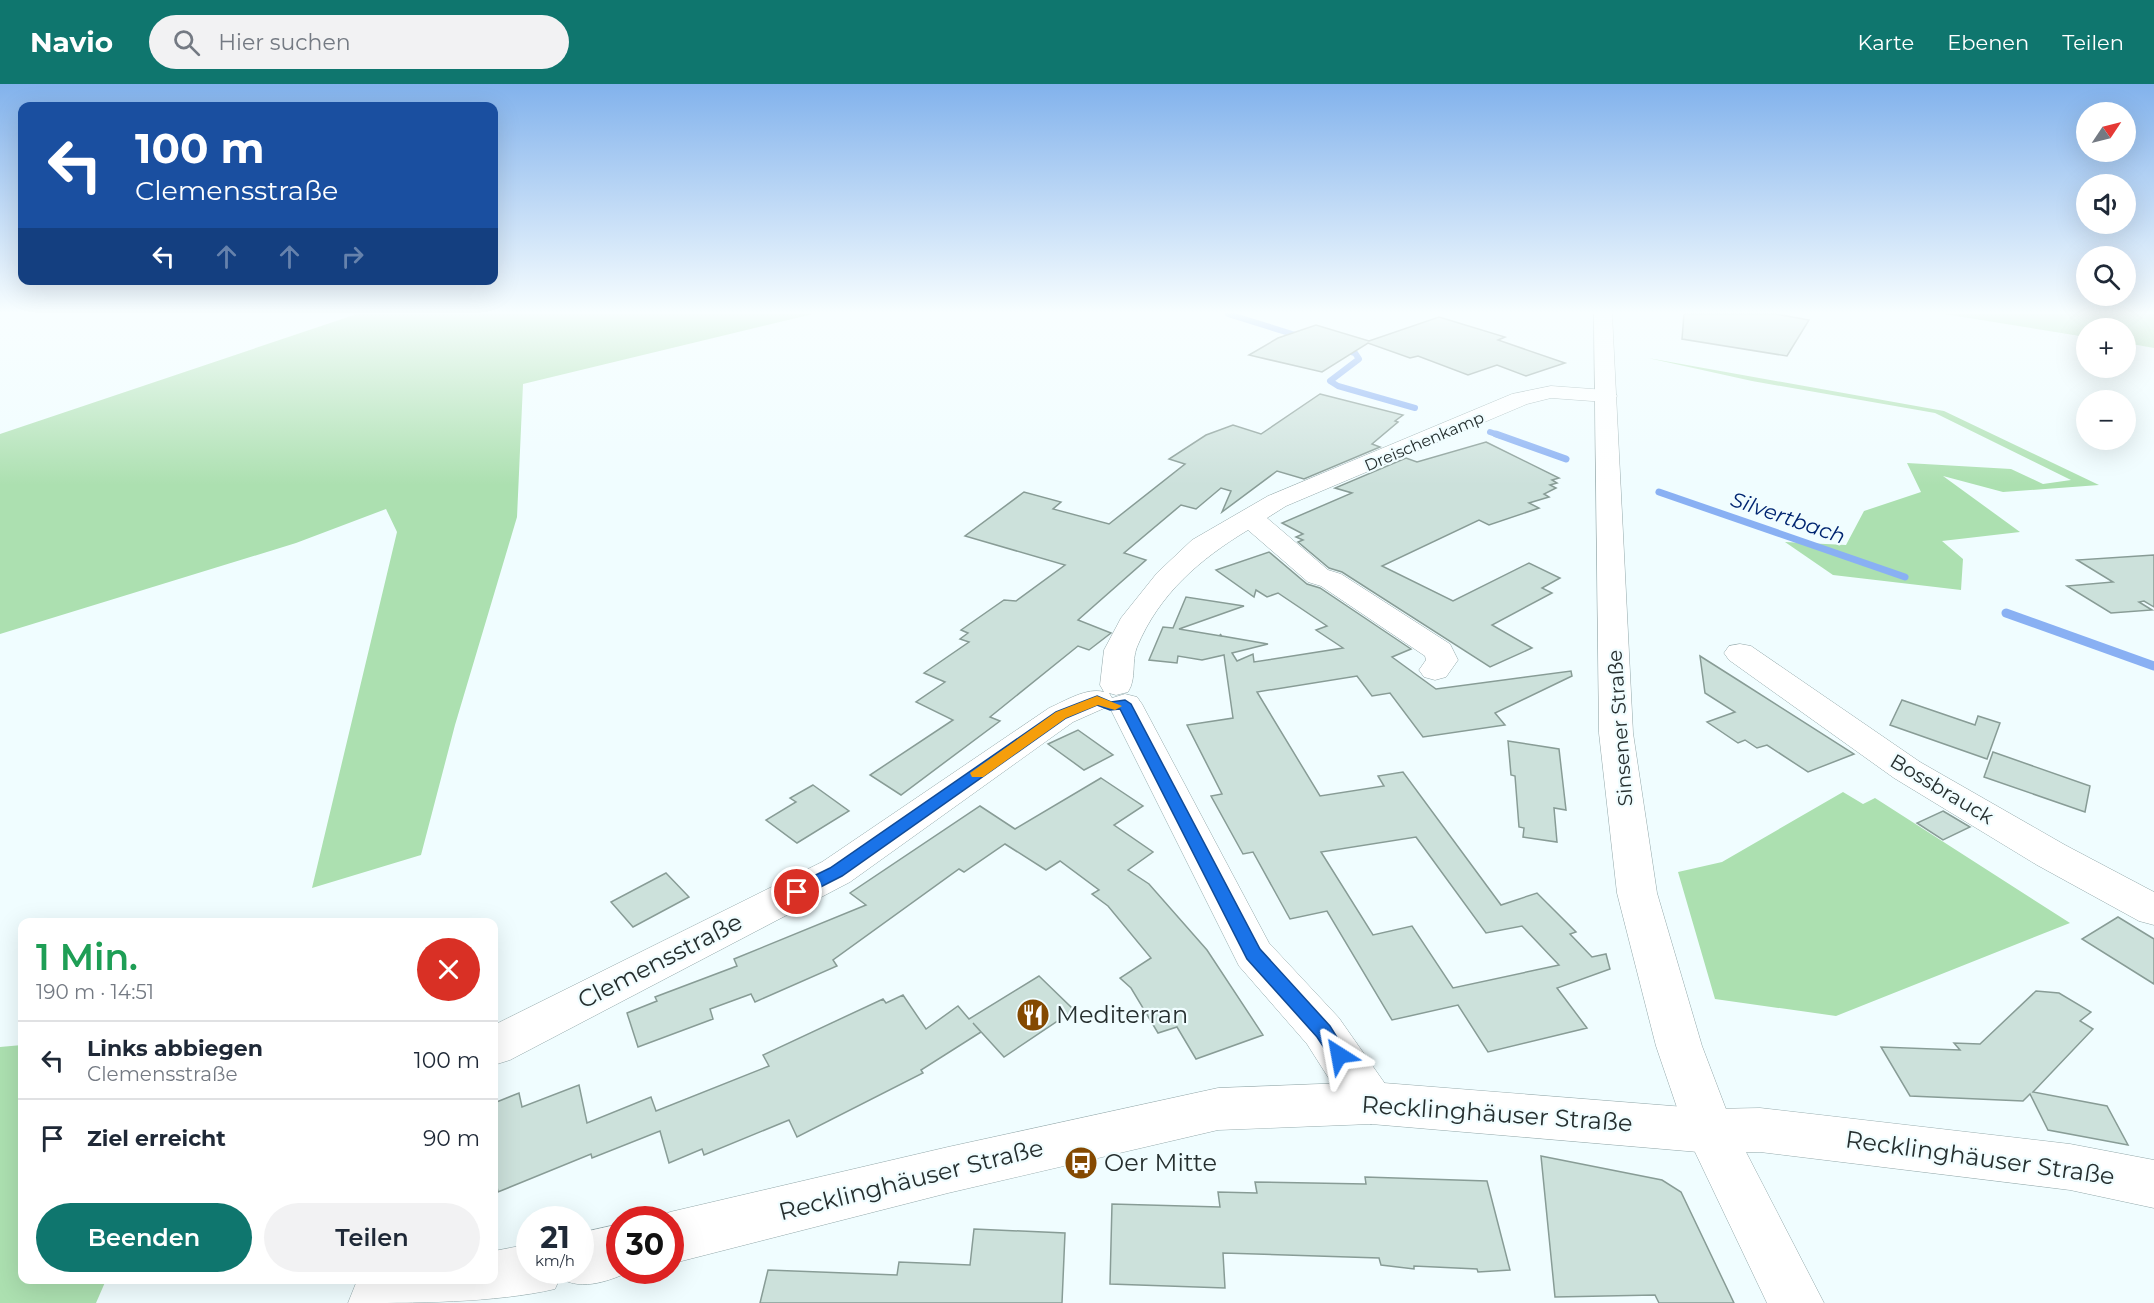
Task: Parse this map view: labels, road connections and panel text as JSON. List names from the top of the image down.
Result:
{
  "streets": {
    "street": [
      "Dreischenkamp",
      "Sinsener Straße",
      "Bossbrauck",
      "Clemensstraße",
      "Recklinghäuser Straße"
    ]
  },
  "crossings": [
    ["Dreischenkamp", "Sinsener Straße"],
    ["Dreischenkamp", "Clemensstraße"],
    ["Sinsener Straße", "Recklinghäuser Straße"]
  ],
  "water": ["Silvertbach"],
  "places": {
    "restaurant": ["Mediterran"],
    "bus stop": ["Oer Mitte"]
  },
  "north": "top right",
  "page": {
    "header": "Navio",
    "search": "Hier suchen",
    "nav": ["Karte", "Ebenen", "Teilen"],
    "map_buttons": ["+", "−"],
    "turn": ["100 m", "Clemensstraße"],
    "heading": ["1 Min.", "190 m · 14:51"],
    "list": [
      {
        "name": "Links abbiegen",
        "note": "Clemensstraße",
        "value": "100 m"
      },
      {
        "name": "Ziel erreicht",
        "value": "90 m"
      }
    ],
    "buttons": ["Beenden", "Teilen"],
    "speed": "21 km/h",
    "limit": "30"
  }
}
